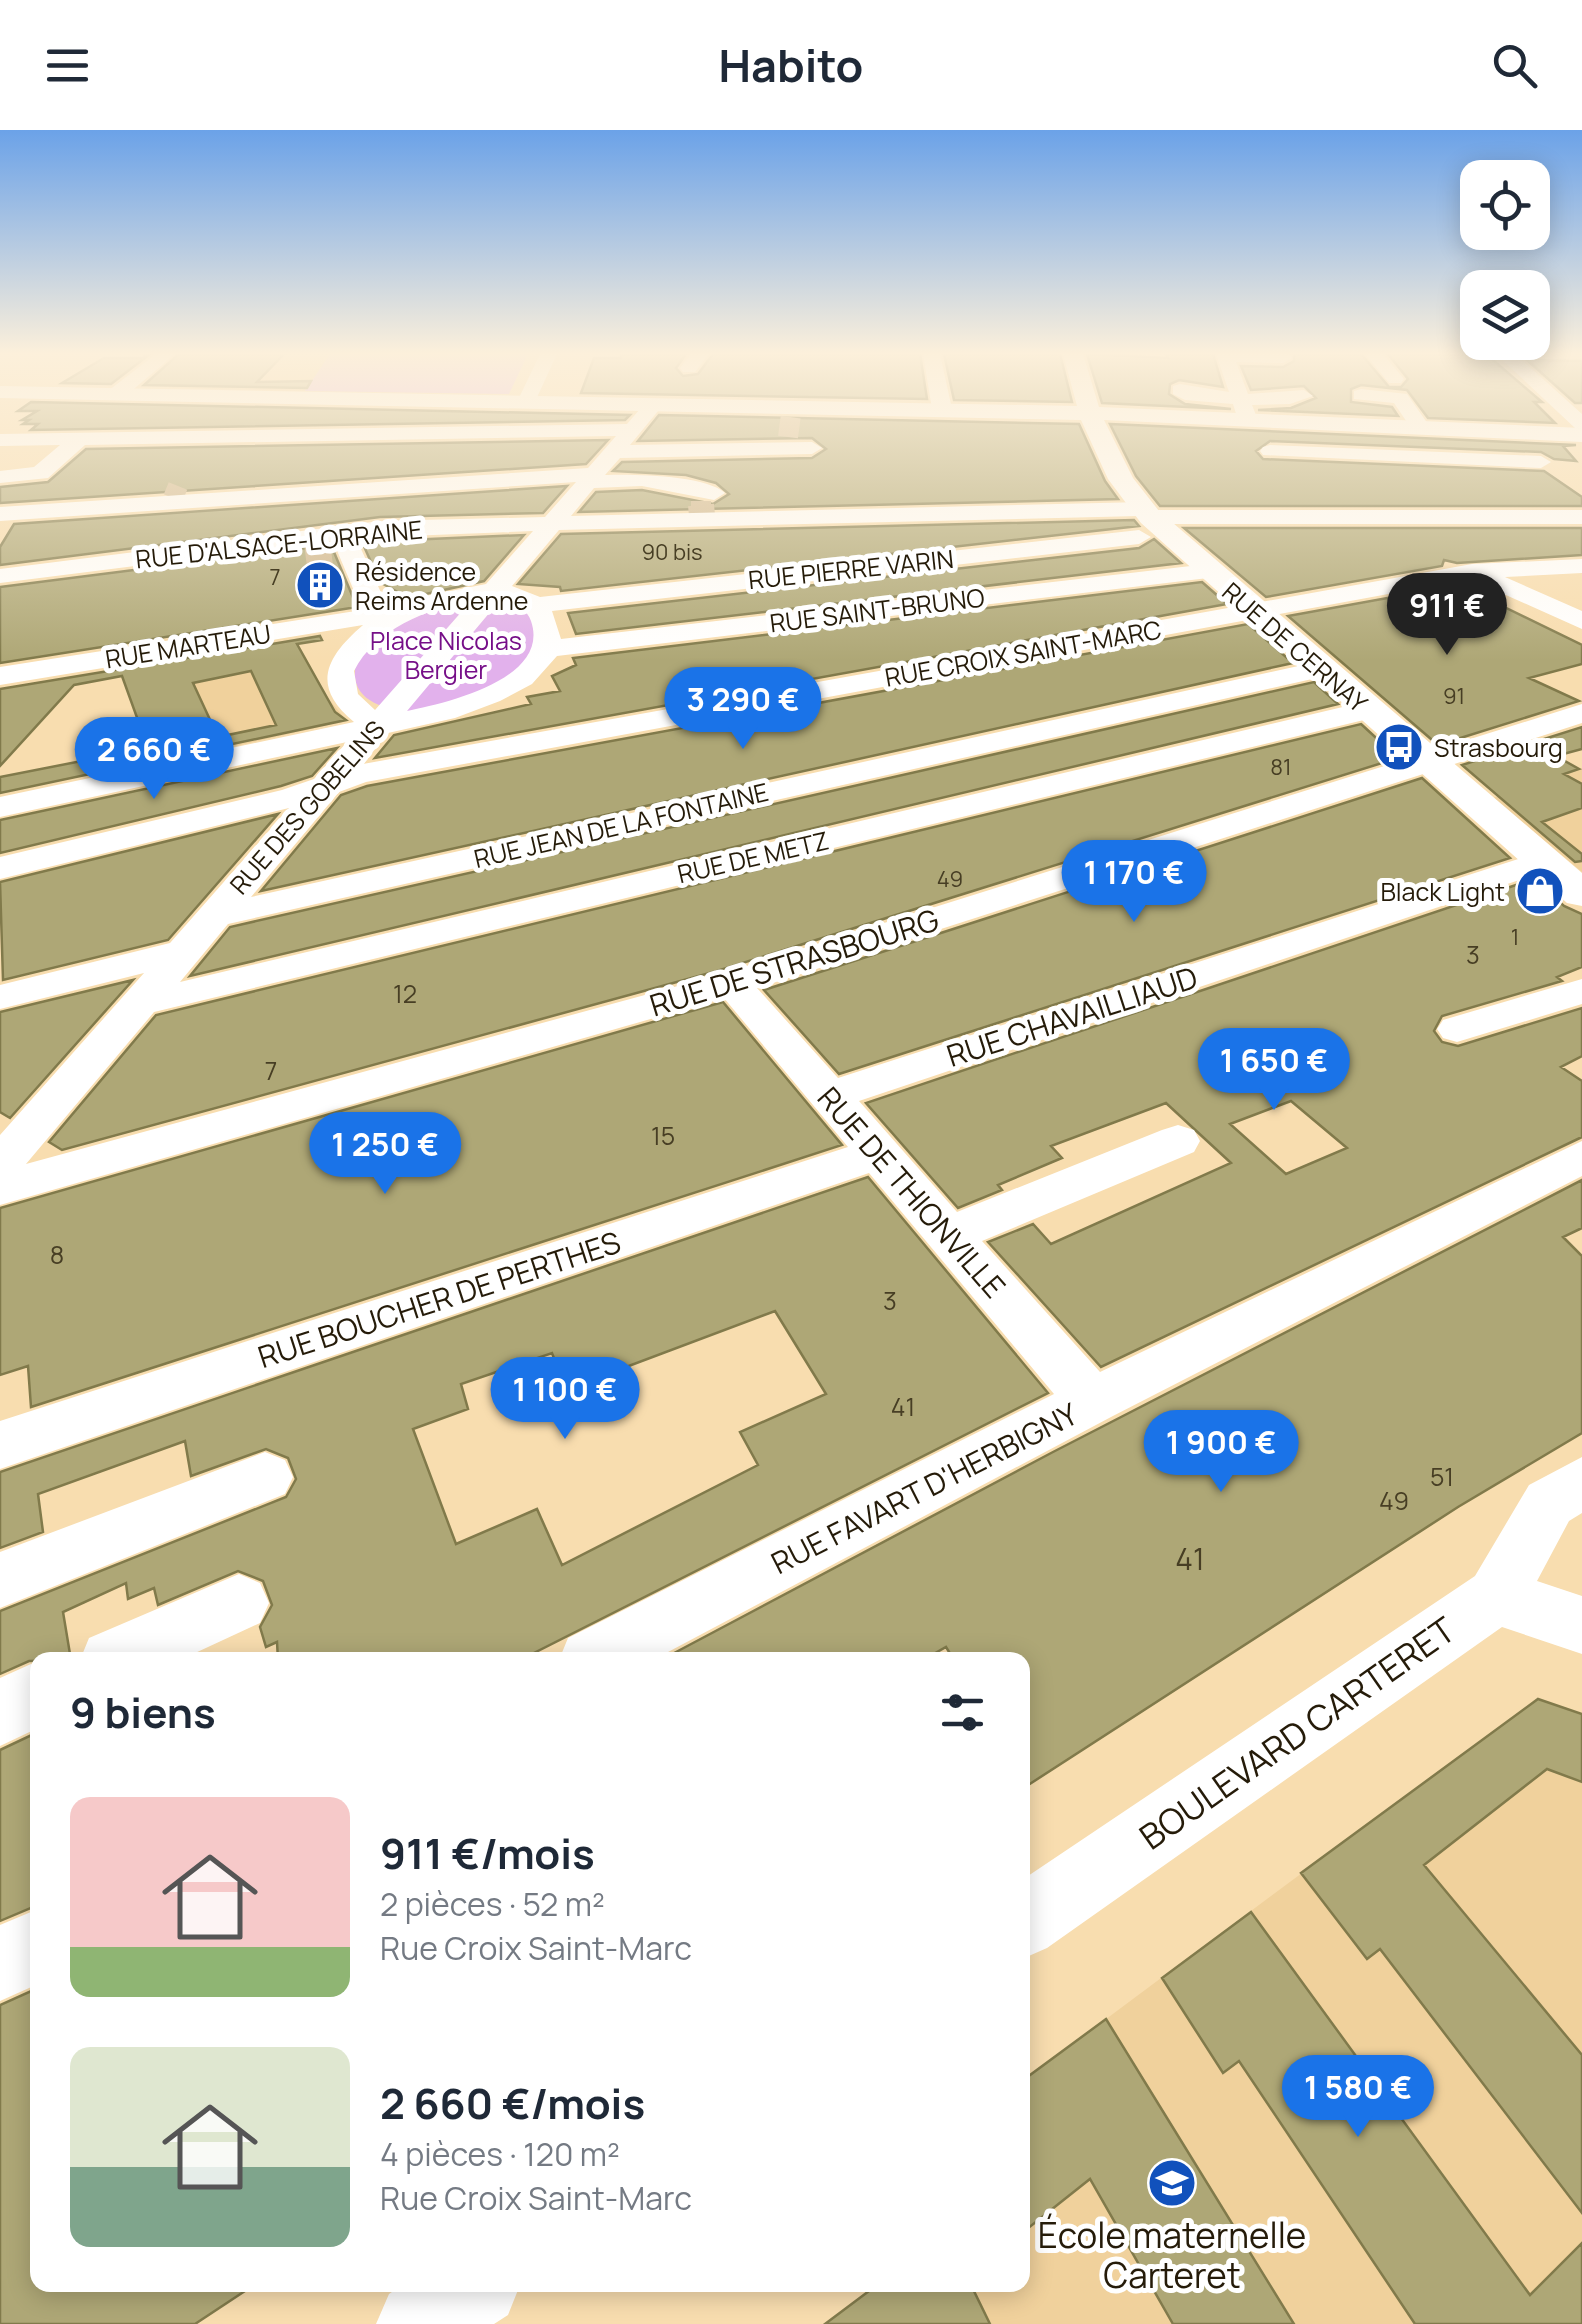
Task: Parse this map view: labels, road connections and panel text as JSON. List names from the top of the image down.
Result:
{
  "streets": {
    "main road": ["RUE DE CERNAY"],
    "street": [
      "RUE D'ALSACE-LORRAINE",
      "RUE PIERRE VARIN",
      "RUE SAINT-BRUNO",
      "RUE MARTEAU",
      "RUE CROIX SAINT-MARC",
      "RUE DES GOBELINS",
      "RUE JEAN DE LA FONTAINE",
      "RUE DE METZ",
      "RUE DE STRASBOURG",
      "RUE CHAVAILLIAUD",
      "RUE DE THIONVILLE",
      "RUE BOUCHER DE PERTHES",
      "RUE FAVART D'HERBIGNY",
      "BOULEVARD CARTERET"
    ]
  },
  "crossings": [
    ["RUE D'ALSACE-LORRAINE", "RUE PIERRE VARIN"],
    ["RUE D'ALSACE-LORRAINE", "RUE DE CERNAY"],
    ["RUE D'ALSACE-LORRAINE", "RUE DES GOBELINS"],
    ["RUE PIERRE VARIN", "RUE DE CERNAY"],
    ["RUE SAINT-BRUNO", "RUE DE CERNAY"],
    ["RUE DE CERNAY", "RUE CROIX SAINT-MARC"],
    ["RUE DE CERNAY", "RUE JEAN DE LA FONTAINE"],
    ["RUE DE CERNAY", "RUE DE METZ"],
    ["RUE DE CERNAY", "RUE DE STRASBOURG"],
    ["RUE DE CERNAY", "RUE CHAVAILLIAUD"],
    ["RUE CROIX SAINT-MARC", "RUE DES GOBELINS"],
    ["RUE DES GOBELINS", "RUE JEAN DE LA FONTAINE"],
    ["RUE DES GOBELINS", "RUE DE METZ"],
    ["RUE DE STRASBOURG", "RUE DE THIONVILLE"],
    ["RUE CHAVAILLIAUD", "RUE DE THIONVILLE"],
    ["RUE DE THIONVILLE", "RUE BOUCHER DE PERTHES"],
    ["RUE DE THIONVILLE", "RUE FAVART D'HERBIGNY"]
  ],
  "parks": ["Place Nicolas Bergier"],
  "places": {
    "building": ["Résidence Reims Ardenne"],
    "bus stop": ["Strasbourg"],
    "shop": ["Black Light"],
    "school or university": ["École maternelle Carteret"]
  },
  "house_numbers": [
    "90 bis",
    "7",
    "91",
    "81",
    "49",
    "1",
    "3",
    "12",
    "7",
    "15",
    "8",
    "3",
    "41",
    "51",
    "49",
    "41"
  ],
  "page": {
    "header": "Habito",
    "price": [
      "911 €",
      "3 290 €",
      "2 660 €",
      "1 170 €",
      "1 650 €",
      "1 250 €",
      "1 100 €",
      "1 900 €",
      "1 580 €"
    ],
    "heading": "9 biens",
    "list": [
      {
        "name": "911 €/mois",
        "note": "2 pièces · 52 m² · Rue Croix Saint-Marc"
      },
      {
        "name": "2 660 €/mois",
        "note": "4 pièces · 120 m² · Rue Croix Saint-Marc"
      }
    ]
  }
}
